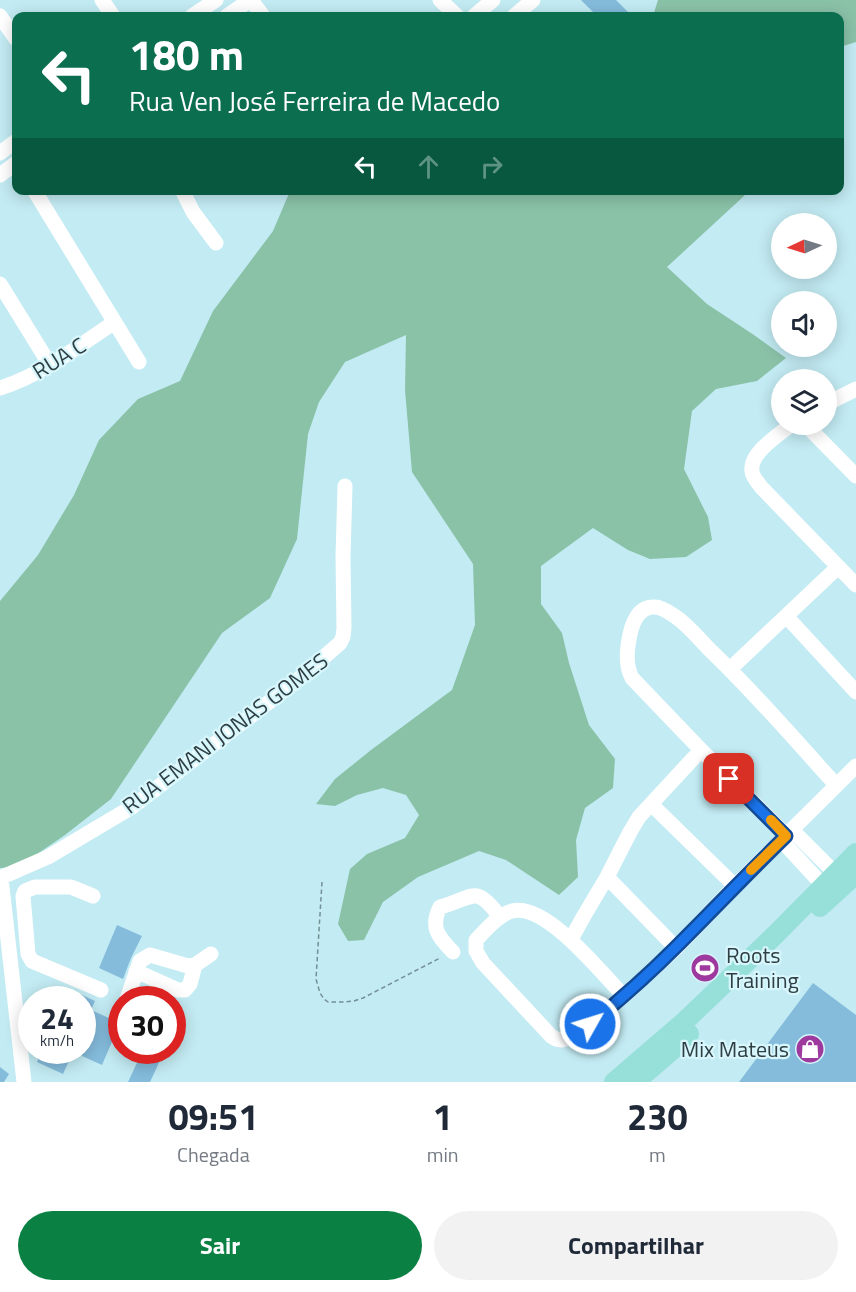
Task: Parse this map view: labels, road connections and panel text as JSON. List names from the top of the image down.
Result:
{
  "streets": {
    "street": ["RUA C", "RUA EMANI JONAS GOMES"]
  },
  "places": {
    "sports": ["Roots Training"],
    "shop": ["Mix Mateus"]
  },
  "north": "left",
  "page": {
    "turn": ["180 m", "Rua Ven José Ferreira de Macedo"],
    "speed": "24 km/h",
    "limit": "30",
    "eta": [
      "09:51",
      "Chegada",
      "1",
      "min",
      "230",
      "m"
    ],
    "buttons": ["Sair", "Compartilhar"]
  }
}
